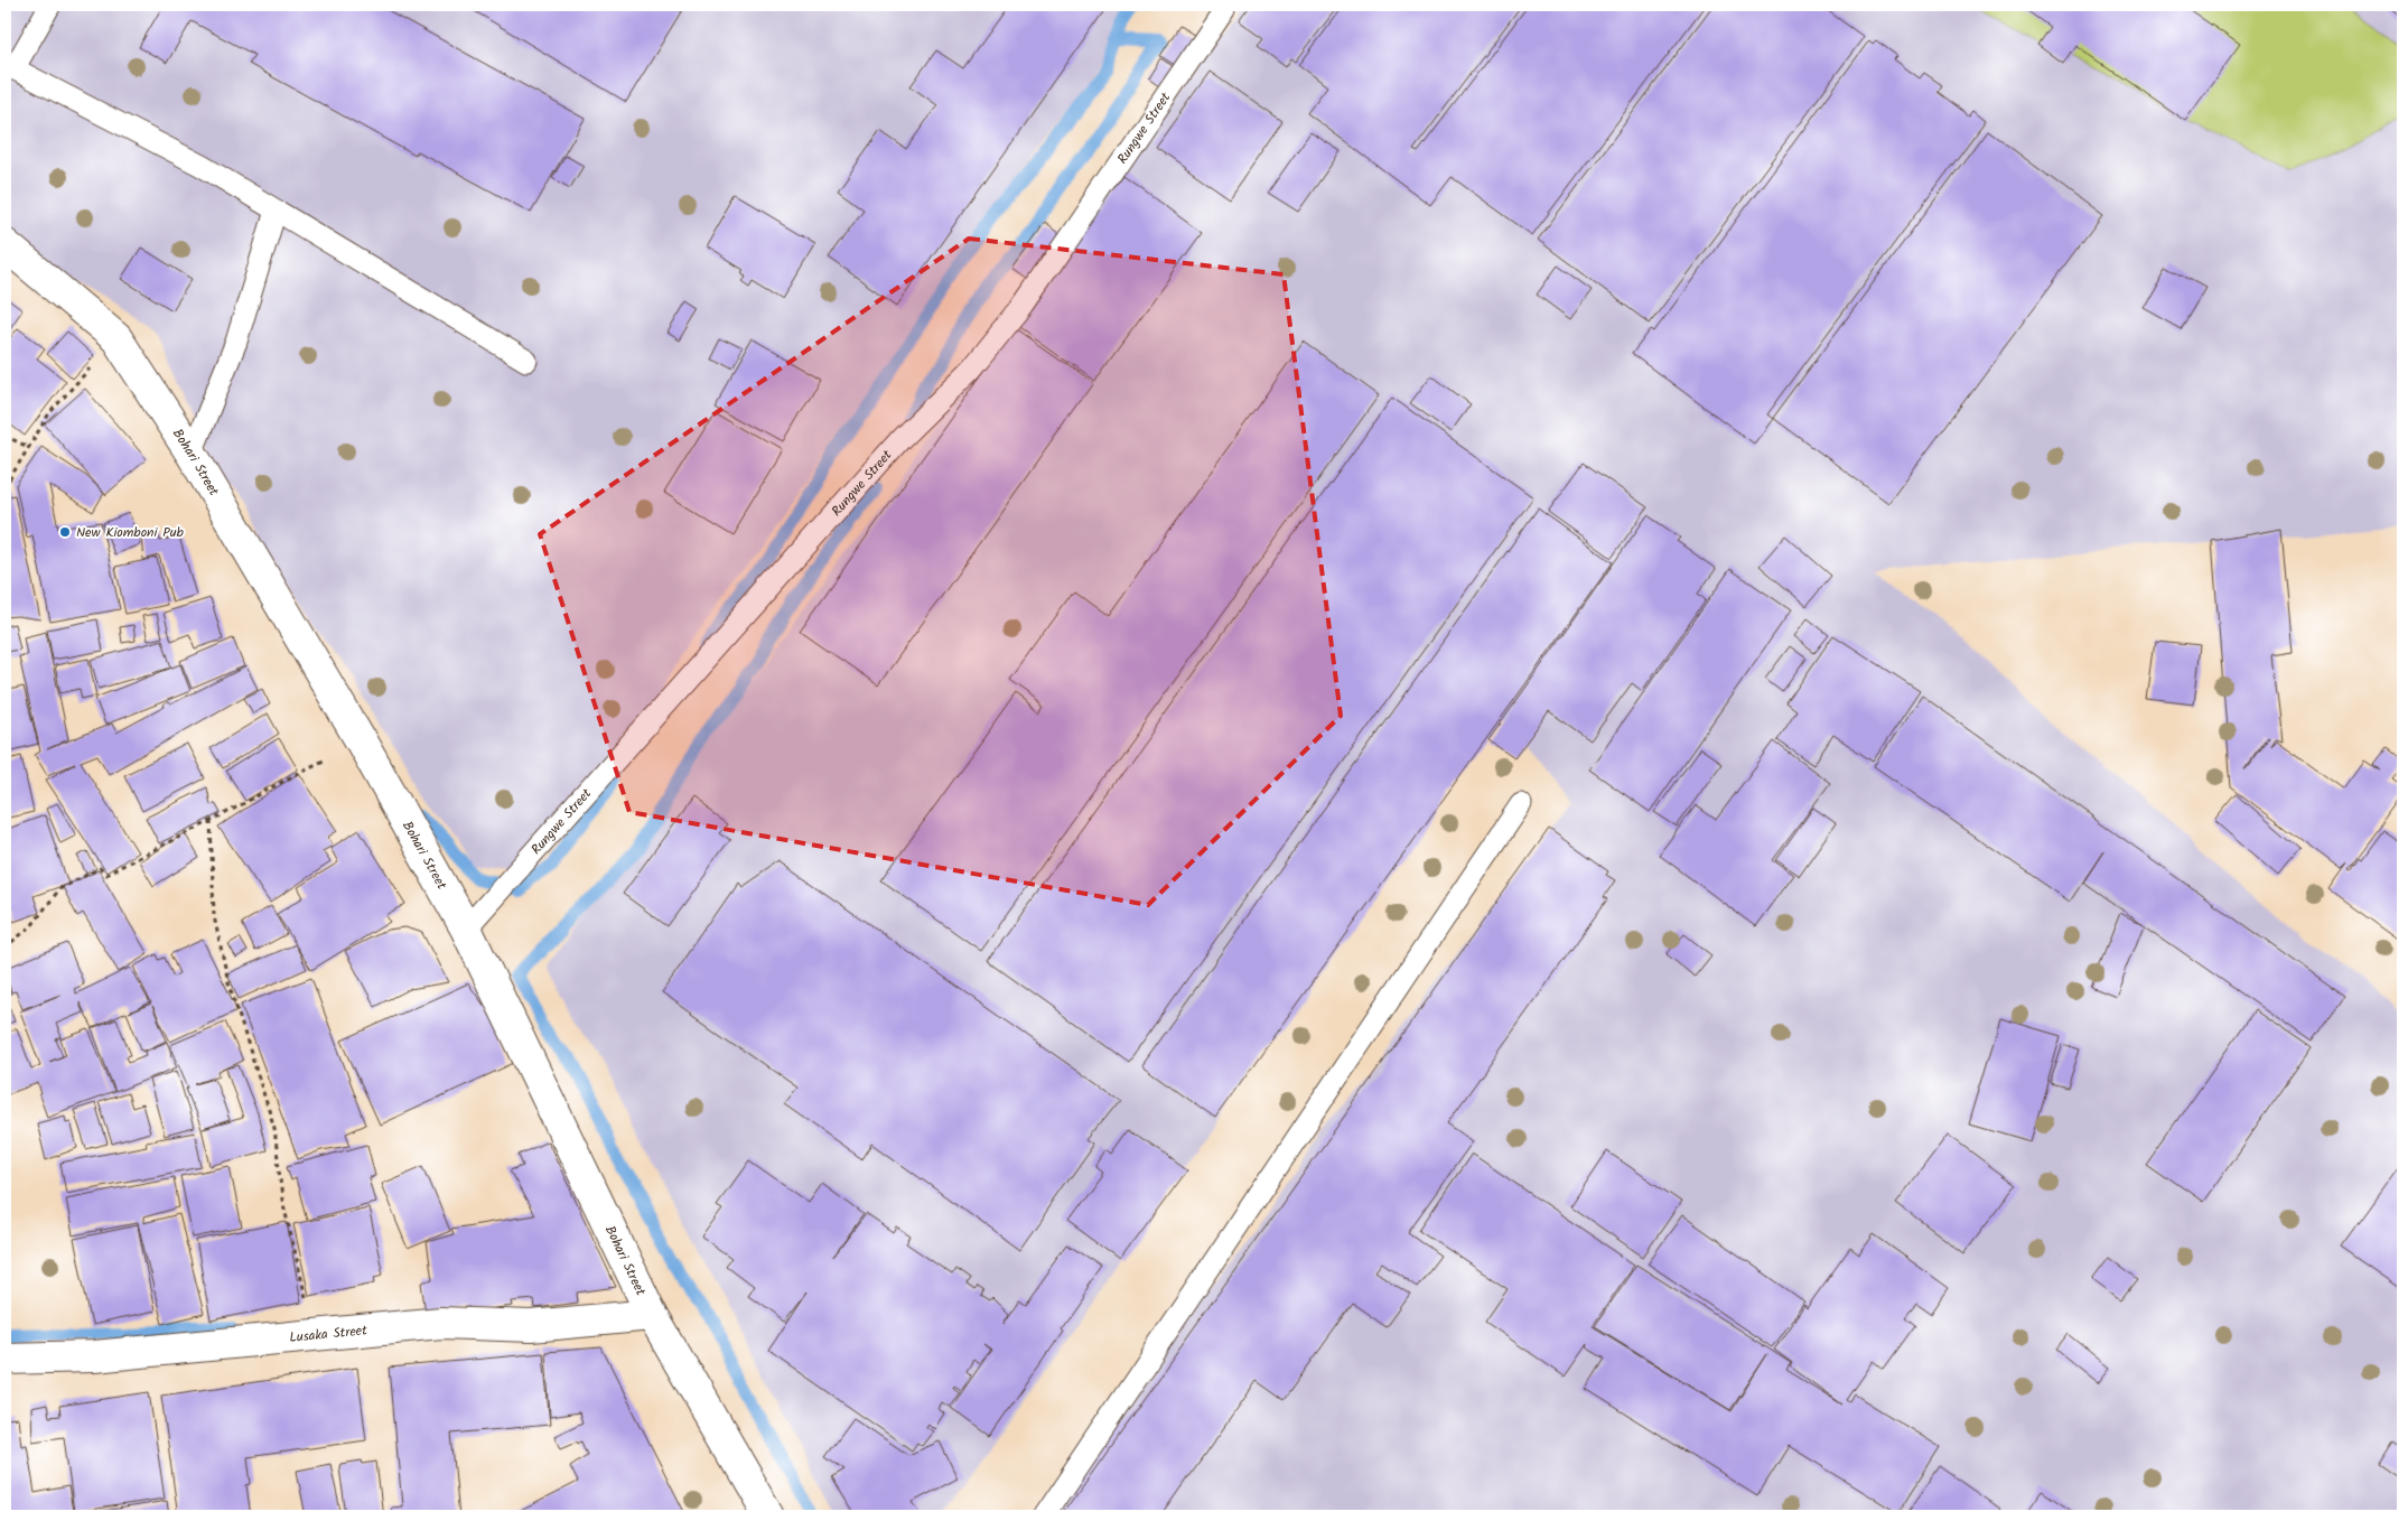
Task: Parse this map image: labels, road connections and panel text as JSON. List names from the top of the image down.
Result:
{
  "streets": {
    "street": ["Bohari Street", "Lusaka Street"],
    "lane": ["Rungwe Street"]
  },
  "crossings": [
    ["Rungwe Street", "Bohari Street"],
    ["Bohari Street", "Lusaka Street"]
  ],
  "places": ["New Kiomboni Pub"]
}
